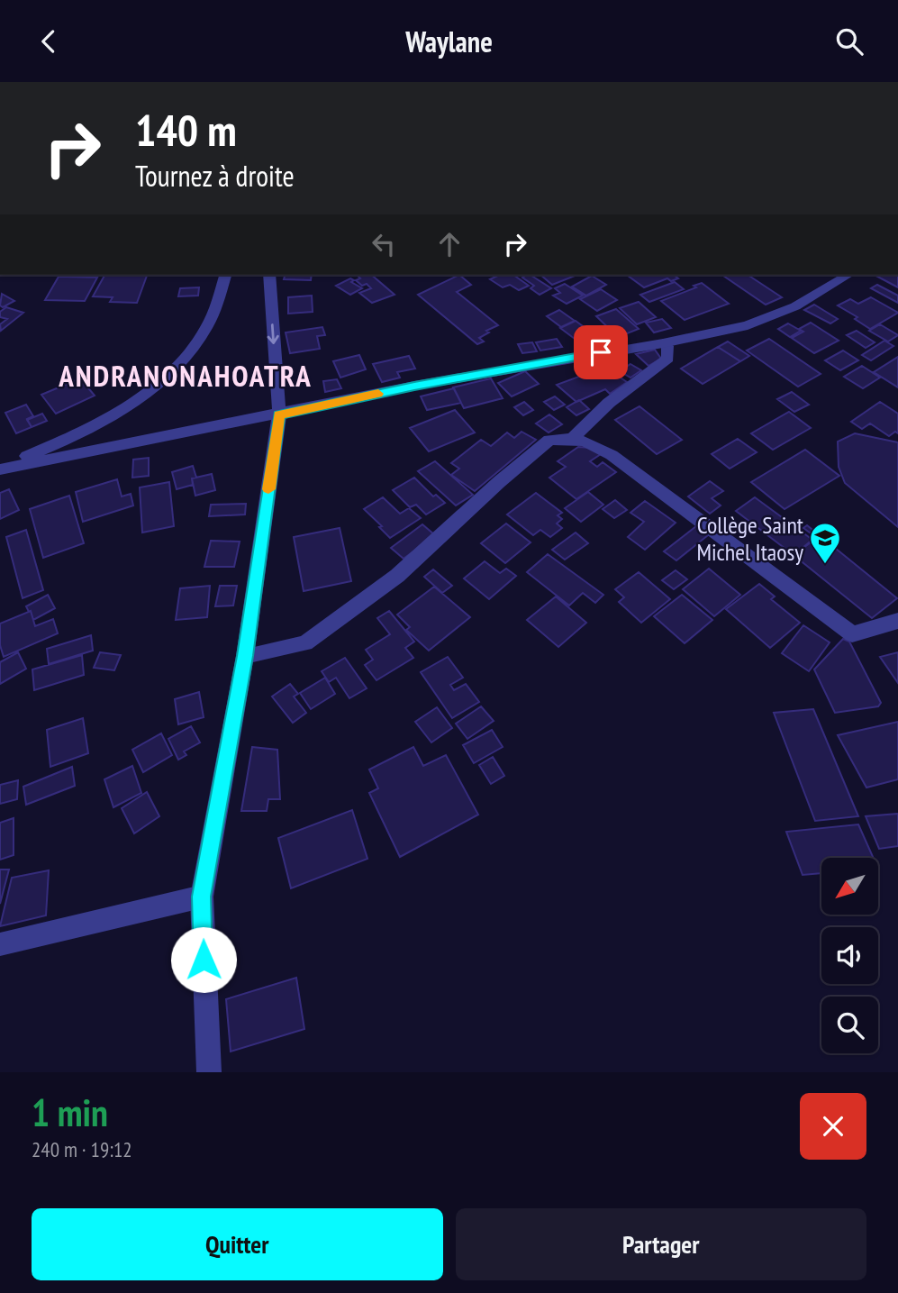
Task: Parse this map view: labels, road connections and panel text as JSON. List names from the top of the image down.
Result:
{
  "districts": ["ANDRANONAHOATRA"],
  "places": {
    "school or university": ["Collège Saint Michel Itaosy"]
  },
  "north": "bottom left",
  "page": {
    "header": "Waylane",
    "turn": ["140 m", "Tournez à droite"],
    "heading": ["1 min", "240 m · 19:12"],
    "buttons": ["Quitter", "Partager"]
  }
}
